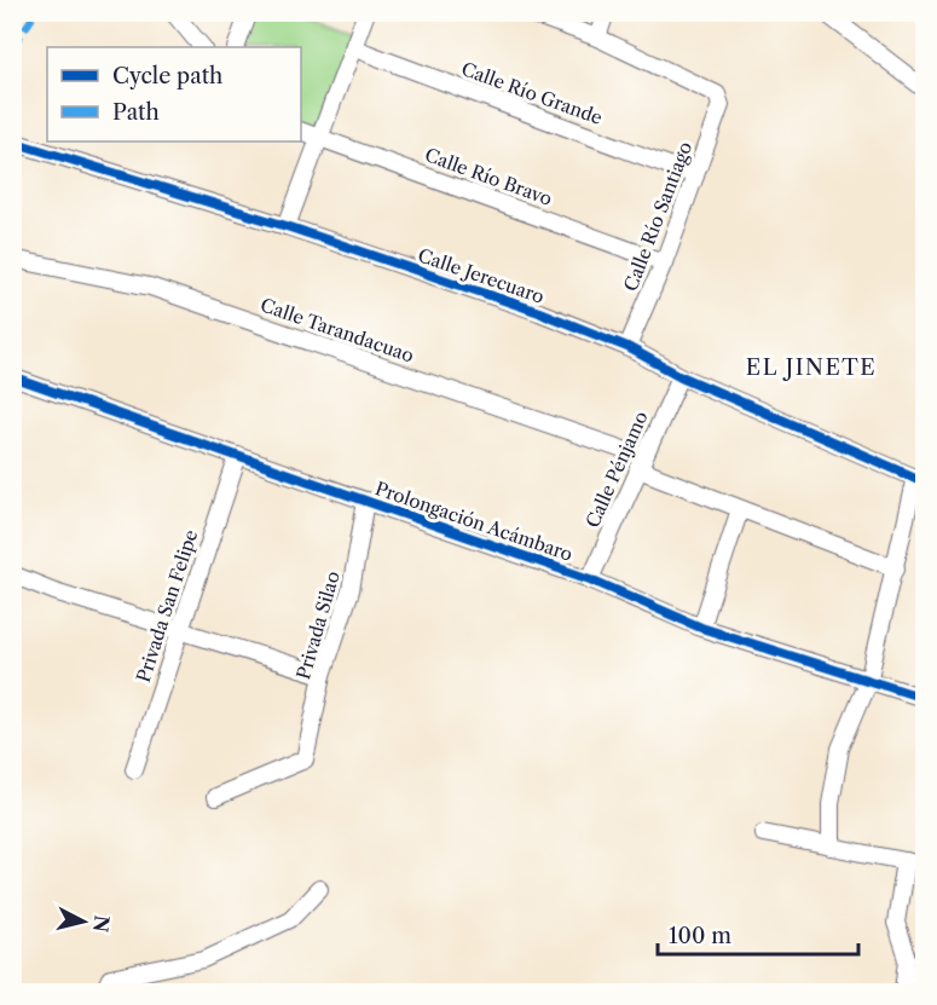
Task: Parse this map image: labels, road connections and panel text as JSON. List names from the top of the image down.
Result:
{
  "streets": {
    "street": [
      "Calle Río Grande",
      "Calle Río Bravo",
      "Calle Río Santiago",
      "Calle Jerecuaro",
      "Calle Tarandacuao",
      "Calle Pénjamo",
      "Prolongación Acámbaro",
      "Privada San Felipe",
      "Privada Silao"
    ]
  },
  "crossings": [
    ["Calle Río Grande", "Calle Río Santiago"],
    ["Calle Río Bravo", "Calle Río Santiago"],
    ["Calle Río Santiago", "Calle Jerecuaro"],
    ["Calle Jerecuaro", "Calle Pénjamo"],
    ["Calle Tarandacuao", "Calle Pénjamo"],
    ["Calle Pénjamo", "Prolongación Acámbaro"],
    ["Prolongación Acámbaro", "Privada San Felipe"],
    ["Prolongación Acámbaro", "Privada Silao"]
  ],
  "districts": ["EL JINETE"],
  "legend": ["Cycle path", "Path"],
  "scale_bar": "100 m",
  "north": "right"
}
